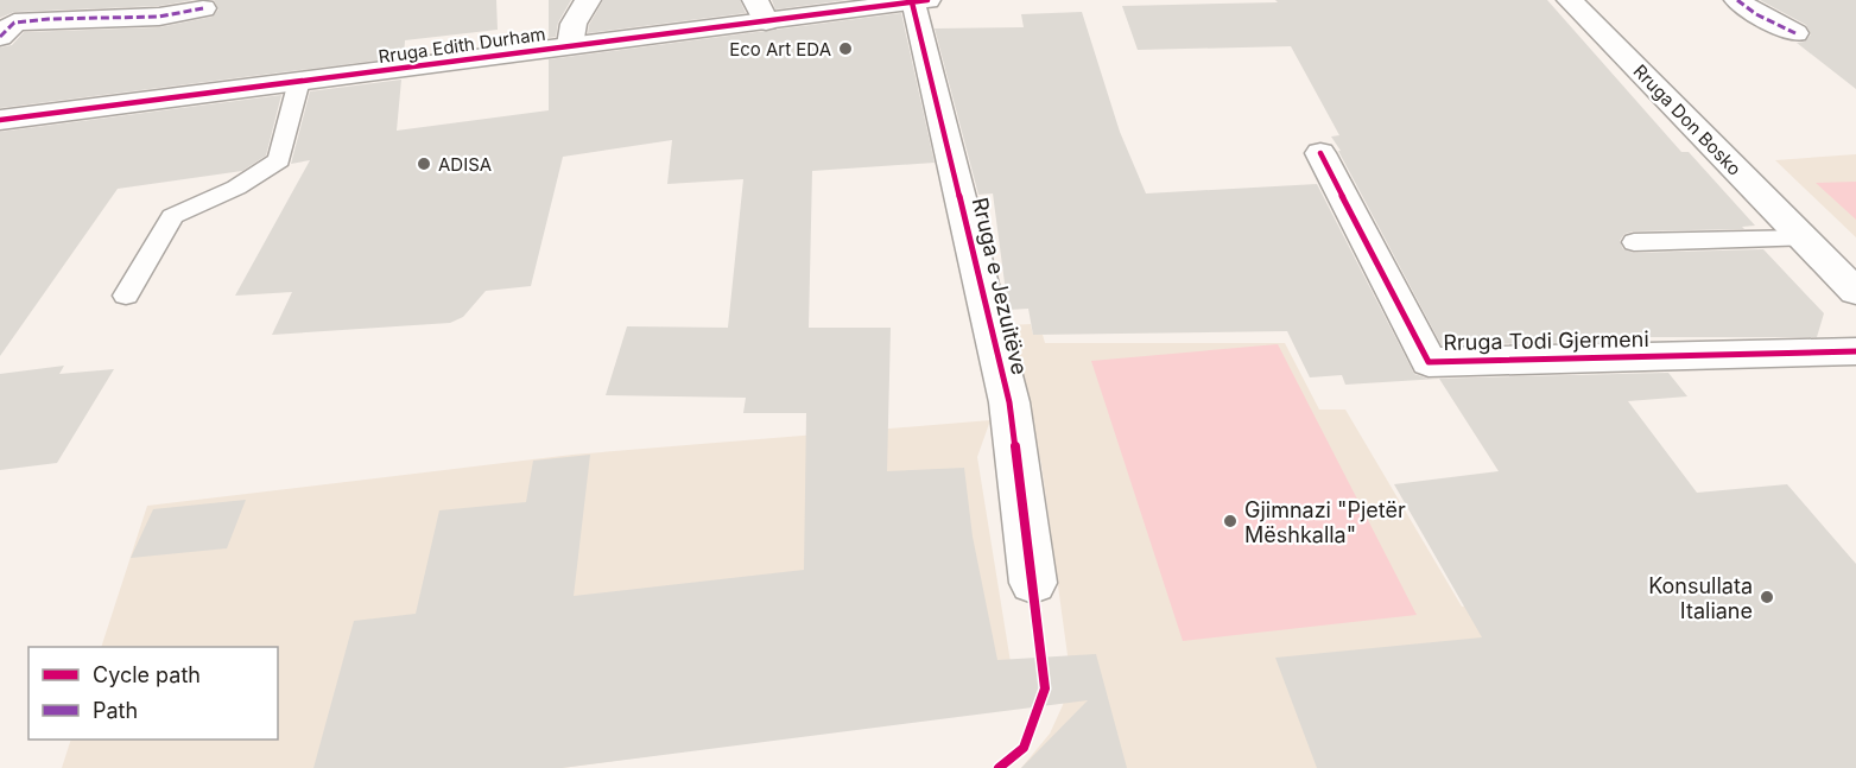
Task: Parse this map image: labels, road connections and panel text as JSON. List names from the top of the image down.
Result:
{
  "streets": {
    "street": [
      "Rruga Edith Durham",
      "Rruga Don Bosko",
      "Rruga e Jezuitëve",
      "Rruga Todi Gjermeni"
    ]
  },
  "crossings": [
    ["Rruga Edith Durham", "Rruga e Jezuitëve"]
  ],
  "places": [
    "Eco Art EDA",
    "ADISA",
    "Gjimnazi \"Pjetër Mëshkalla\"",
    "Konsullata Italiane"
  ],
  "legend": ["Cycle path", "Path"]
}
